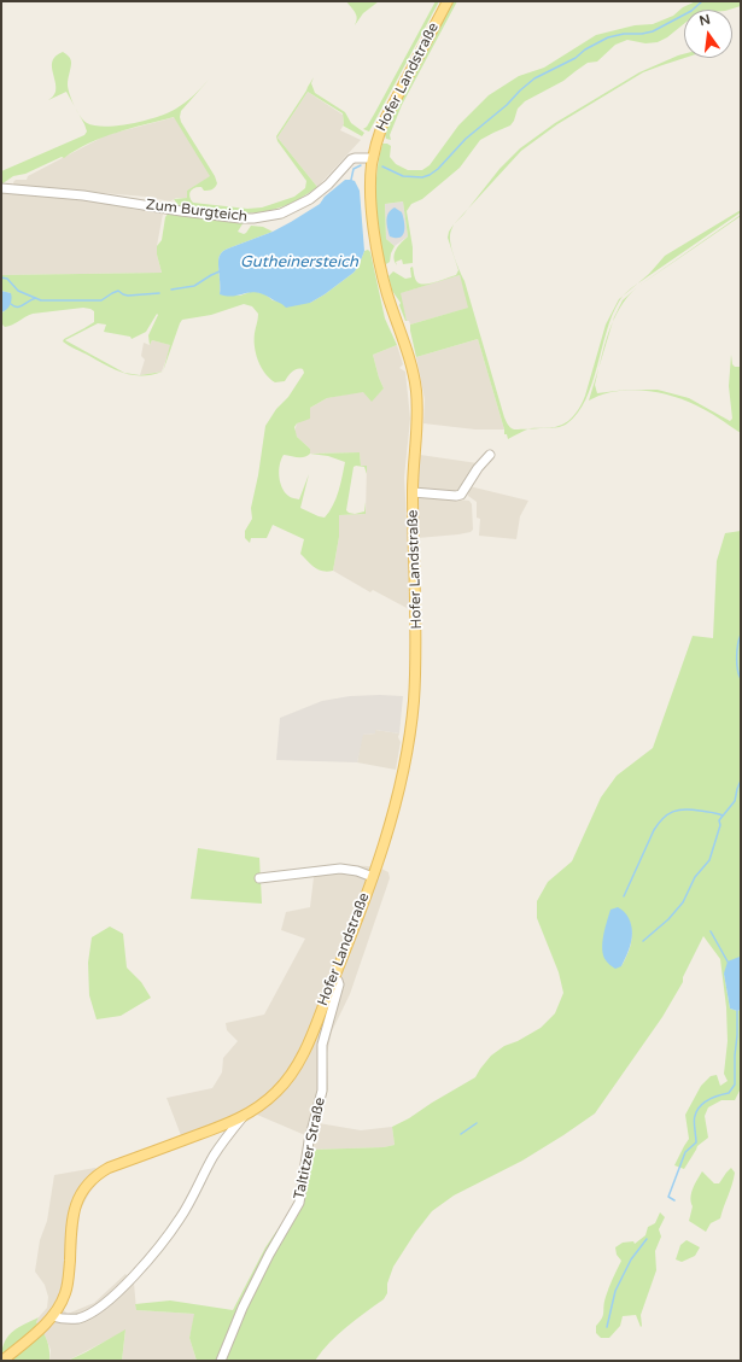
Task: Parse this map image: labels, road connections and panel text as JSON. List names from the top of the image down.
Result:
{
  "streets": {
    "main road": ["Hofer Landstraße"],
    "street": ["Zum Burgteich", "Taltitzer Straße"]
  },
  "crossings": [
    ["Hofer Landstraße", "Zum Burgteich"],
    ["Hofer Landstraße", "Taltitzer Straße"]
  ],
  "water": ["Gutheinersteich"],
  "north": "top"
}
